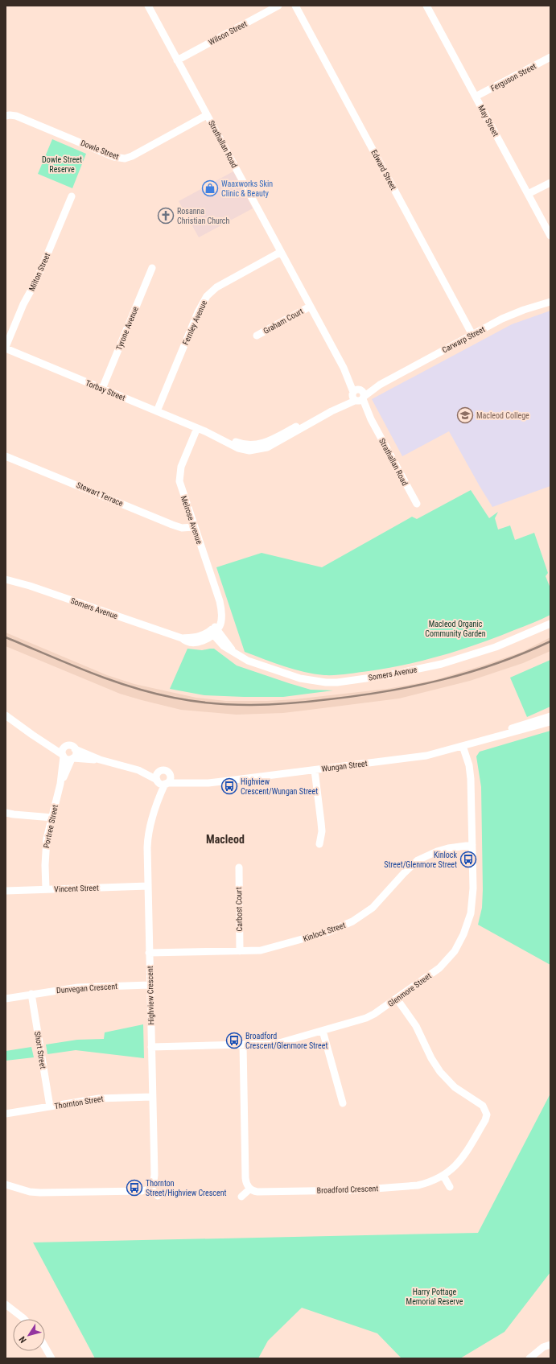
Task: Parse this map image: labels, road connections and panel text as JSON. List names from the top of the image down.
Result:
{
  "streets": {
    "street": [
      "Wilson Street",
      "Ferguson Street",
      "May Street",
      "Strathallan Road",
      "Dowle Street",
      "Edward Street",
      "Milton Street",
      "Graham Court",
      "Fernley Avenue",
      "Tyrone Avenue",
      "Carwarp Street",
      "Torbay Street",
      "Stewart Terrace",
      "Melrose Avenue",
      "Somers Avenue",
      "Wungan Street",
      "Portree Street",
      "Vincent Street",
      "Carbost Court",
      "Kinlock Street",
      "Dunvegan Crescent",
      "Glenmore Street",
      "Highview Crescent",
      "Short Street",
      "Thornton Street",
      "Broadford Crescent"
    ]
  },
  "crossings": [
    ["Wilson Street", "Strathallan Road"],
    ["Ferguson Street", "May Street"],
    ["Strathallan Road", "Dowle Street"],
    ["Strathallan Road", "Graham Court"],
    ["Strathallan Road", "Fernley Avenue"],
    ["Strathallan Road", "Carwarp Street"],
    ["Edward Street", "Carwarp Street"],
    ["Milton Street", "Torbay Street"],
    ["Fernley Avenue", "Torbay Street"],
    ["Tyrone Avenue", "Torbay Street"],
    ["Carwarp Street", "Torbay Street"],
    ["Torbay Street", "Melrose Avenue"],
    ["Stewart Terrace", "Melrose Avenue"],
    ["Melrose Avenue", "Somers Avenue"],
    ["Wungan Street", "Portree Street"],
    ["Wungan Street", "Glenmore Street"],
    ["Wungan Street", "Highview Crescent"],
    ["Portree Street", "Vincent Street"],
    ["Vincent Street", "Highview Crescent"],
    ["Carbost Court", "Kinlock Street"],
    ["Kinlock Street", "Glenmore Street"],
    ["Kinlock Street", "Highview Crescent"],
    ["Dunvegan Crescent", "Highview Crescent"],
    ["Dunvegan Crescent", "Short Street"],
    ["Glenmore Street", "Highview Crescent"],
    ["Glenmore Street", "Broadford Crescent"],
    ["Highview Crescent", "Thornton Street"],
    ["Short Street", "Thornton Street"]
  ],
  "districts": ["Macleod"],
  "parks": ["Dowle Street Reserve", "Macleod Organic Community Garden", "Harry Pottage Memorial Reserve"],
  "places": {
    "shop": ["Waaxworks Skin Clinic & Beauty"],
    "church": ["Rosanna Christian Church"],
    "school or university": ["Macleod College"],
    "bus stop": [
      "Highview Crescent/Wungan Street",
      "Kinlock Street/Glenmore Street",
      "Broadford Crescent/Glenmore Street",
      "Thornton Street/Highview Crescent"
    ]
  },
  "north": "bottom left"
}
